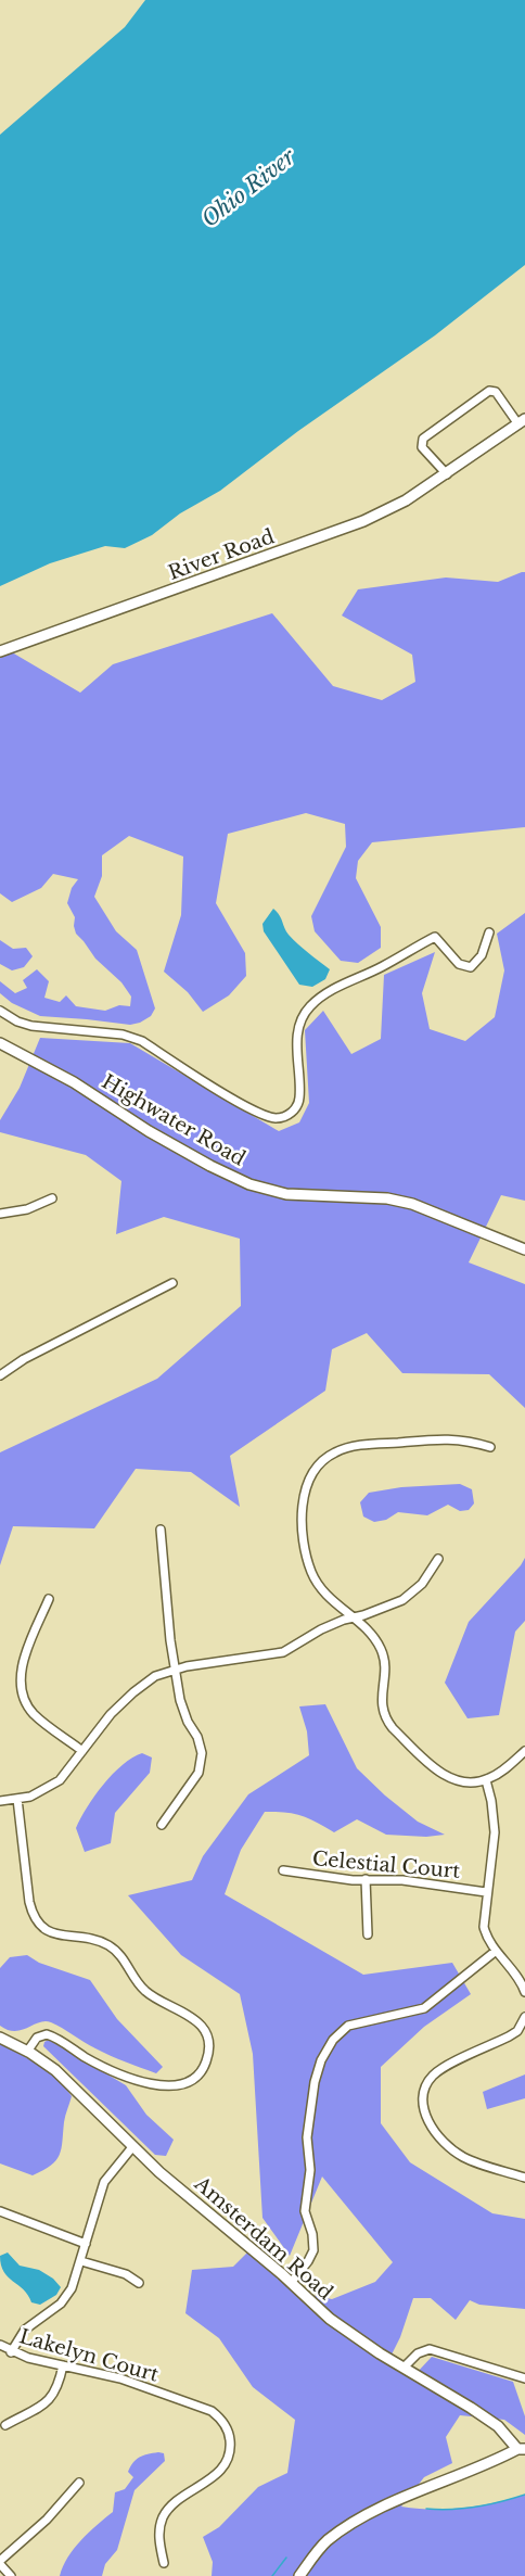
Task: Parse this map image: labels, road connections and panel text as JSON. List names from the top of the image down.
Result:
{
  "streets": {
    "street": [
      "River Road",
      "Highwater Road",
      "Celestial Court",
      "Amsterdam Road",
      "Lakelyn Court"
    ]
  },
  "water": ["Ohio River"]
}
